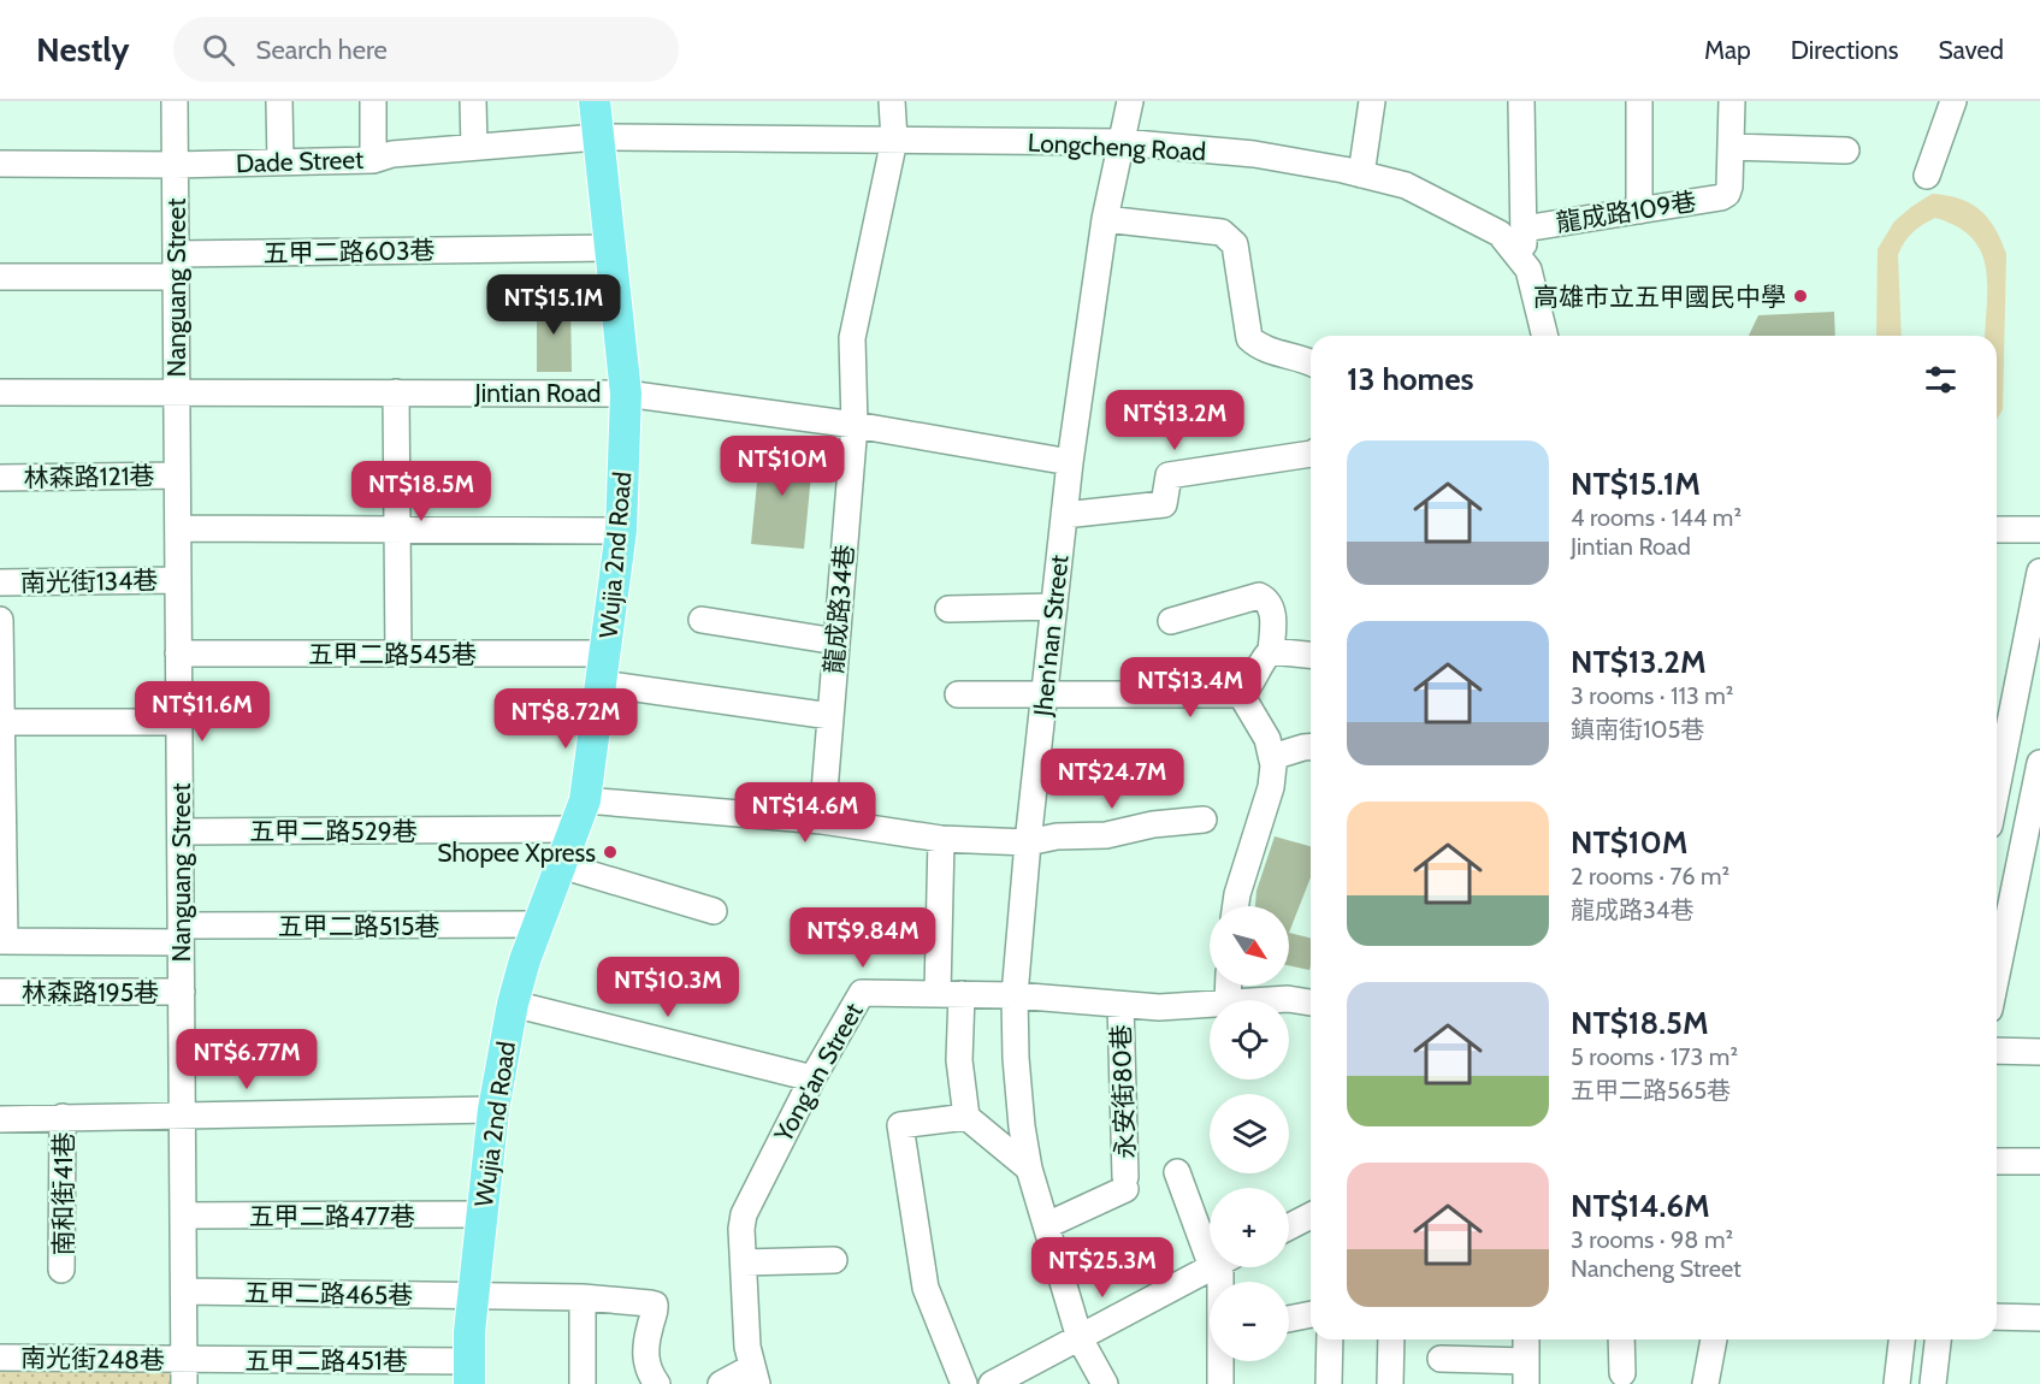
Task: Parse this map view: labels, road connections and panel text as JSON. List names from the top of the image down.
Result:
{
  "streets": {
    "main road": ["Wujia 2nd Road"],
    "street": [
      "Longcheng Road",
      "Dade Street",
      "龍成路109巷",
      "五甲二路603巷",
      "Nanguang Street",
      "Jintian Road",
      "林森路121巷",
      "南光街134巷",
      "龍成路34巷",
      "Jhen'nan Street",
      "五甲二路545巷",
      "五甲二路529巷",
      "五甲二路515巷",
      "林森路195巷",
      "Yong'an Street",
      "永安街80巷",
      "南和街41巷",
      "五甲二路477巷",
      "五甲二路465巷",
      "南光街248巷",
      "五甲二路451巷"
    ]
  },
  "crossings": [
    ["Longcheng Road", "Dade Street"],
    ["Longcheng Road", "Wujia 2nd Road"],
    ["Longcheng Road", "龍成路34巷"],
    ["Longcheng Road", "Jhen'nan Street"],
    ["Dade Street", "Nanguang Street"],
    ["Dade Street", "Wujia 2nd Road"],
    ["五甲二路603巷", "Nanguang Street"],
    ["五甲二路603巷", "Wujia 2nd Road"],
    ["Nanguang Street", "Jintian Road"],
    ["Nanguang Street", "林森路121巷"],
    ["Nanguang Street", "南光街134巷"],
    ["Nanguang Street", "五甲二路545巷"],
    ["Nanguang Street", "五甲二路529巷"],
    ["Nanguang Street", "五甲二路515巷"],
    ["Nanguang Street", "林森路195巷"],
    ["Nanguang Street", "五甲二路477巷"],
    ["Nanguang Street", "五甲二路465巷"],
    ["Nanguang Street", "南光街248巷"],
    ["Nanguang Street", "五甲二路451巷"],
    ["Jintian Road", "Wujia 2nd Road"],
    ["Jintian Road", "龍成路34巷"],
    ["Jintian Road", "Jhen'nan Street"],
    ["Wujia 2nd Road", "五甲二路545巷"],
    ["Wujia 2nd Road", "五甲二路529巷"],
    ["Wujia 2nd Road", "五甲二路515巷"],
    ["Wujia 2nd Road", "五甲二路477巷"],
    ["Wujia 2nd Road", "五甲二路465巷"],
    ["Wujia 2nd Road", "五甲二路451巷"],
    ["龍成路34巷", "五甲二路529巷"],
    ["Jhen'nan Street", "五甲二路529巷"],
    ["Jhen'nan Street", "Yong'an Street"],
    ["Jhen'nan Street", "永安街80巷"],
    ["Yong'an Street", "永安街80巷"],
    ["南光街248巷", "五甲二路451巷"]
  ],
  "places": ["高雄市立五甲國民中學", "Shopee Xpress"],
  "north": "bottom right",
  "page": {
    "header": "Nestly",
    "search": "Search here",
    "nav": ["Map", "Directions", "Saved"],
    "price": [
      "NT$15.1M",
      "NT$13.2M",
      "NT$10M",
      "NT$18.5M",
      "NT$13.4M",
      "NT$11.6M",
      "NT$8.72M",
      "NT$24.7M",
      "NT$14.6M",
      "NT$9.84M",
      "NT$10.3M",
      "NT$6.77M",
      "NT$25.3M"
    ],
    "heading": "13 homes",
    "list": [
      {
        "name": "NT$15.1M",
        "note": "4 rooms · 144 m² · Jintian Road"
      },
      {
        "name": "NT$13.2M",
        "note": "3 rooms · 113 m² · 鎮南街105巷"
      },
      {
        "name": "NT$10M",
        "note": "2 rooms · 76 m² · 龍成路34巷"
      },
      {
        "name": "NT$18.5M",
        "note": "5 rooms · 173 m² · 五甲二路565巷"
      },
      {
        "name": "NT$14.6M",
        "note": "3 rooms · 98 m² · Nancheng Street"
      }
    ],
    "map_buttons": ["+", "−"]
  }
}
